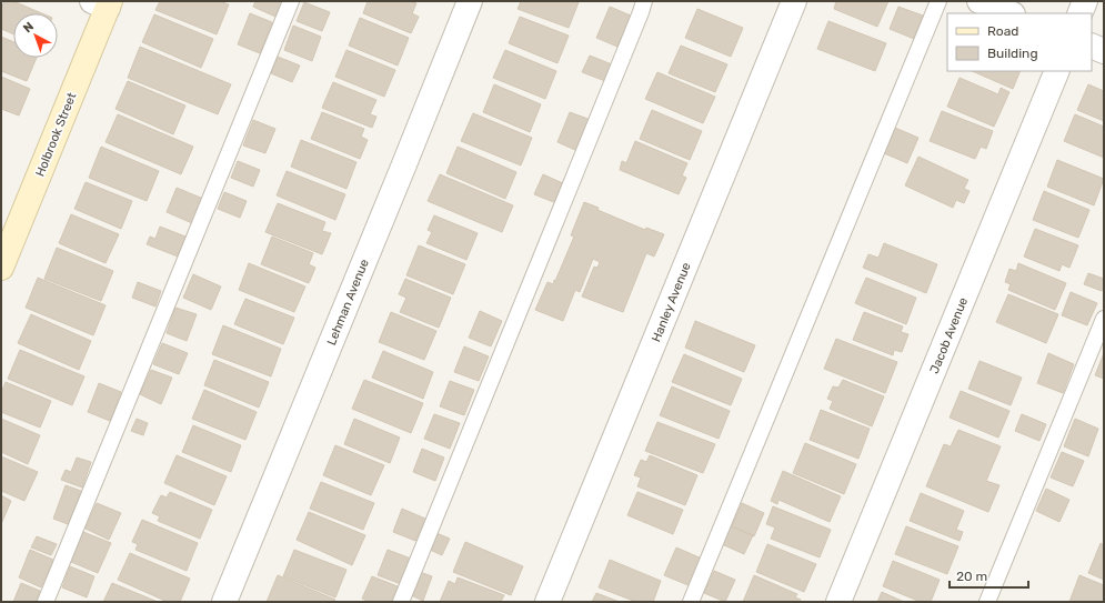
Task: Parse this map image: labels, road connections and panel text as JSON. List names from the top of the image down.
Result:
{
  "streets": {
    "street": [
      "Holbrook Street",
      "Lehman Avenue",
      "Hanley Avenue",
      "Jacob Avenue"
    ]
  },
  "legend": ["Road", "Building"],
  "scale_bar": "20 m",
  "north": "top left"
}
